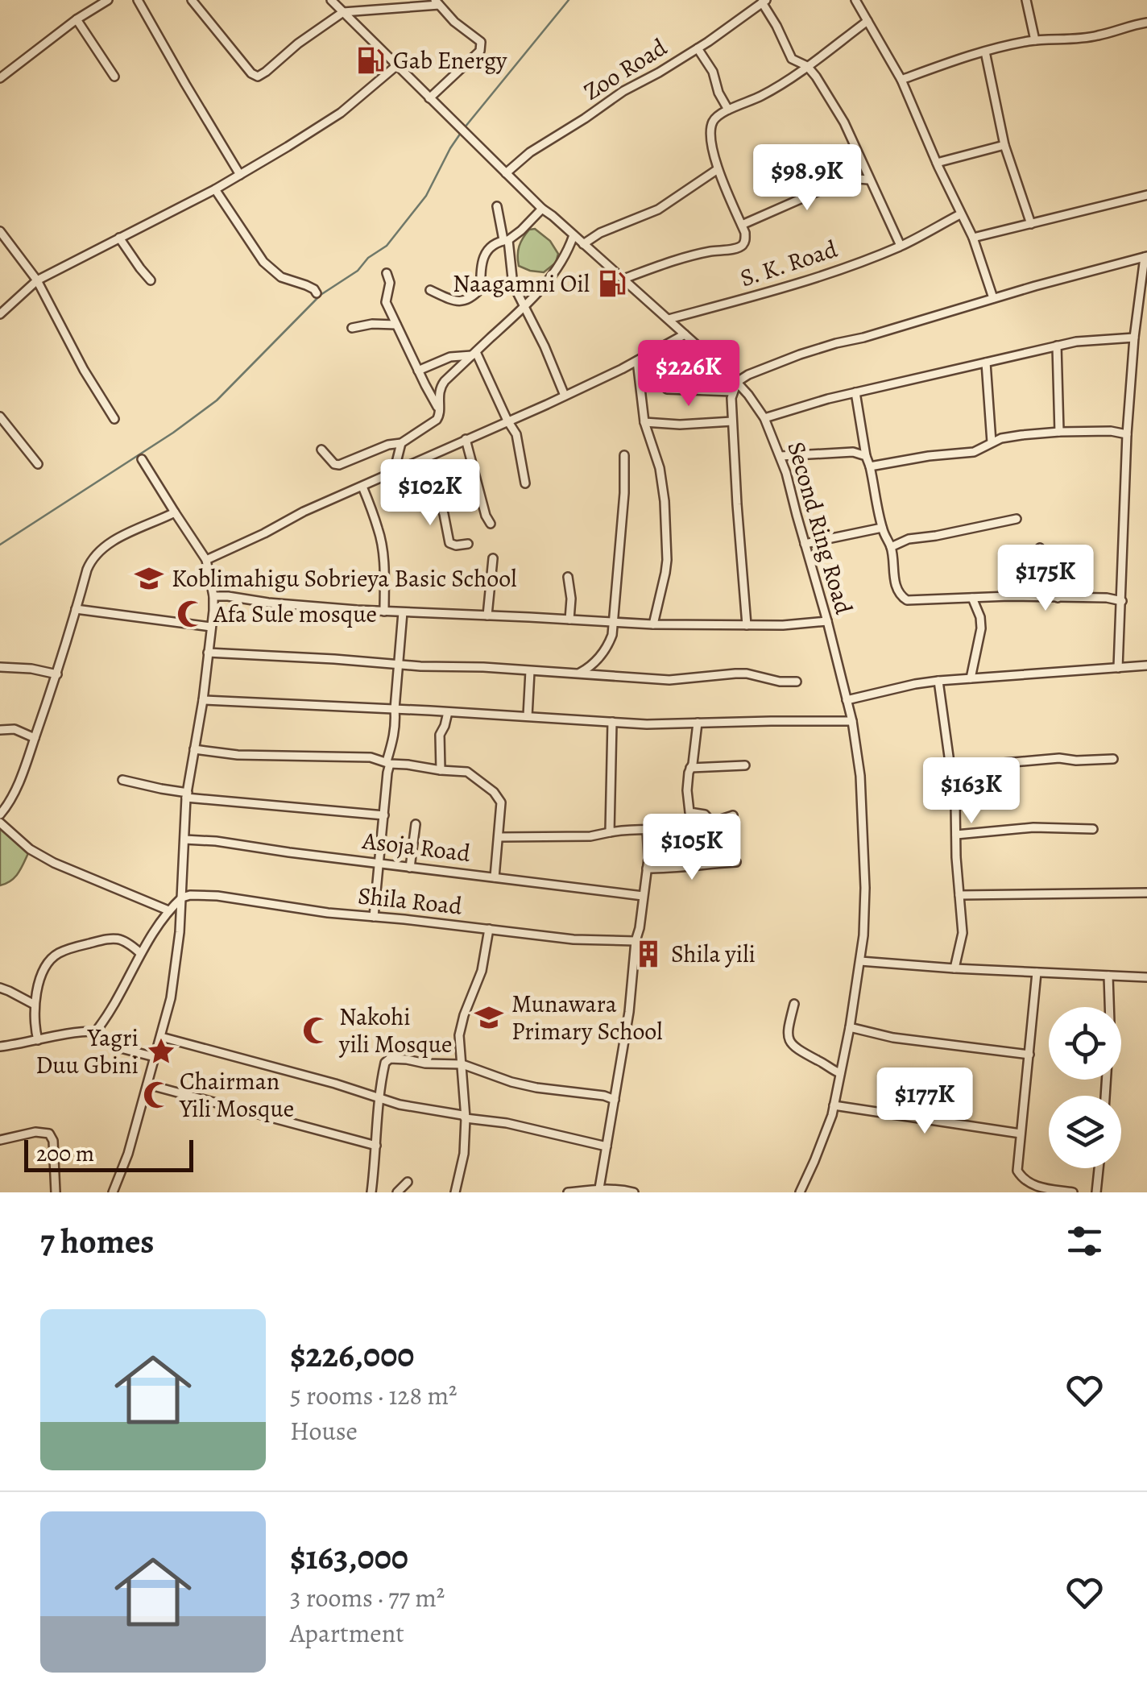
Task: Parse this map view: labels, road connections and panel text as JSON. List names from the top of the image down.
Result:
{
  "streets": {
    "street": [
      "Zoo Road",
      "S. K. Road",
      "Second Ring Road",
      "Asoja Road",
      "Shila Road"
    ]
  },
  "crossings": [
    ["Zoo Road", "Second Ring Road"],
    ["S. K. Road", "Second Ring Road"]
  ],
  "places": {
    "fuel station": ["Gab Energy", "Naagamni Oil"],
    "school or university": ["Koblimahigu Sobrieya Basic School", "Munawara Primary School"],
    "mosque": ["Afa Sule mosque", "Nakohi yili Mosque", "Chairman Yili Mosque"],
    "building": ["Shila yili"],
    "place": ["Yagri Duu Gbini"]
  },
  "scale_bar": "200 m",
  "page": {
    "price": [
      "$98.9K",
      "$226K",
      "$102K",
      "$175K",
      "$163K",
      "$105K",
      "$177K"
    ],
    "scale": "200 m",
    "heading": "7 homes",
    "list": [
      {
        "name": "$226,000",
        "note": "5 rooms · 128 m² · House"
      },
      {
        "name": "$163,000",
        "note": "3 rooms · 77 m² · Apartment"
      }
    ]
  }
}
